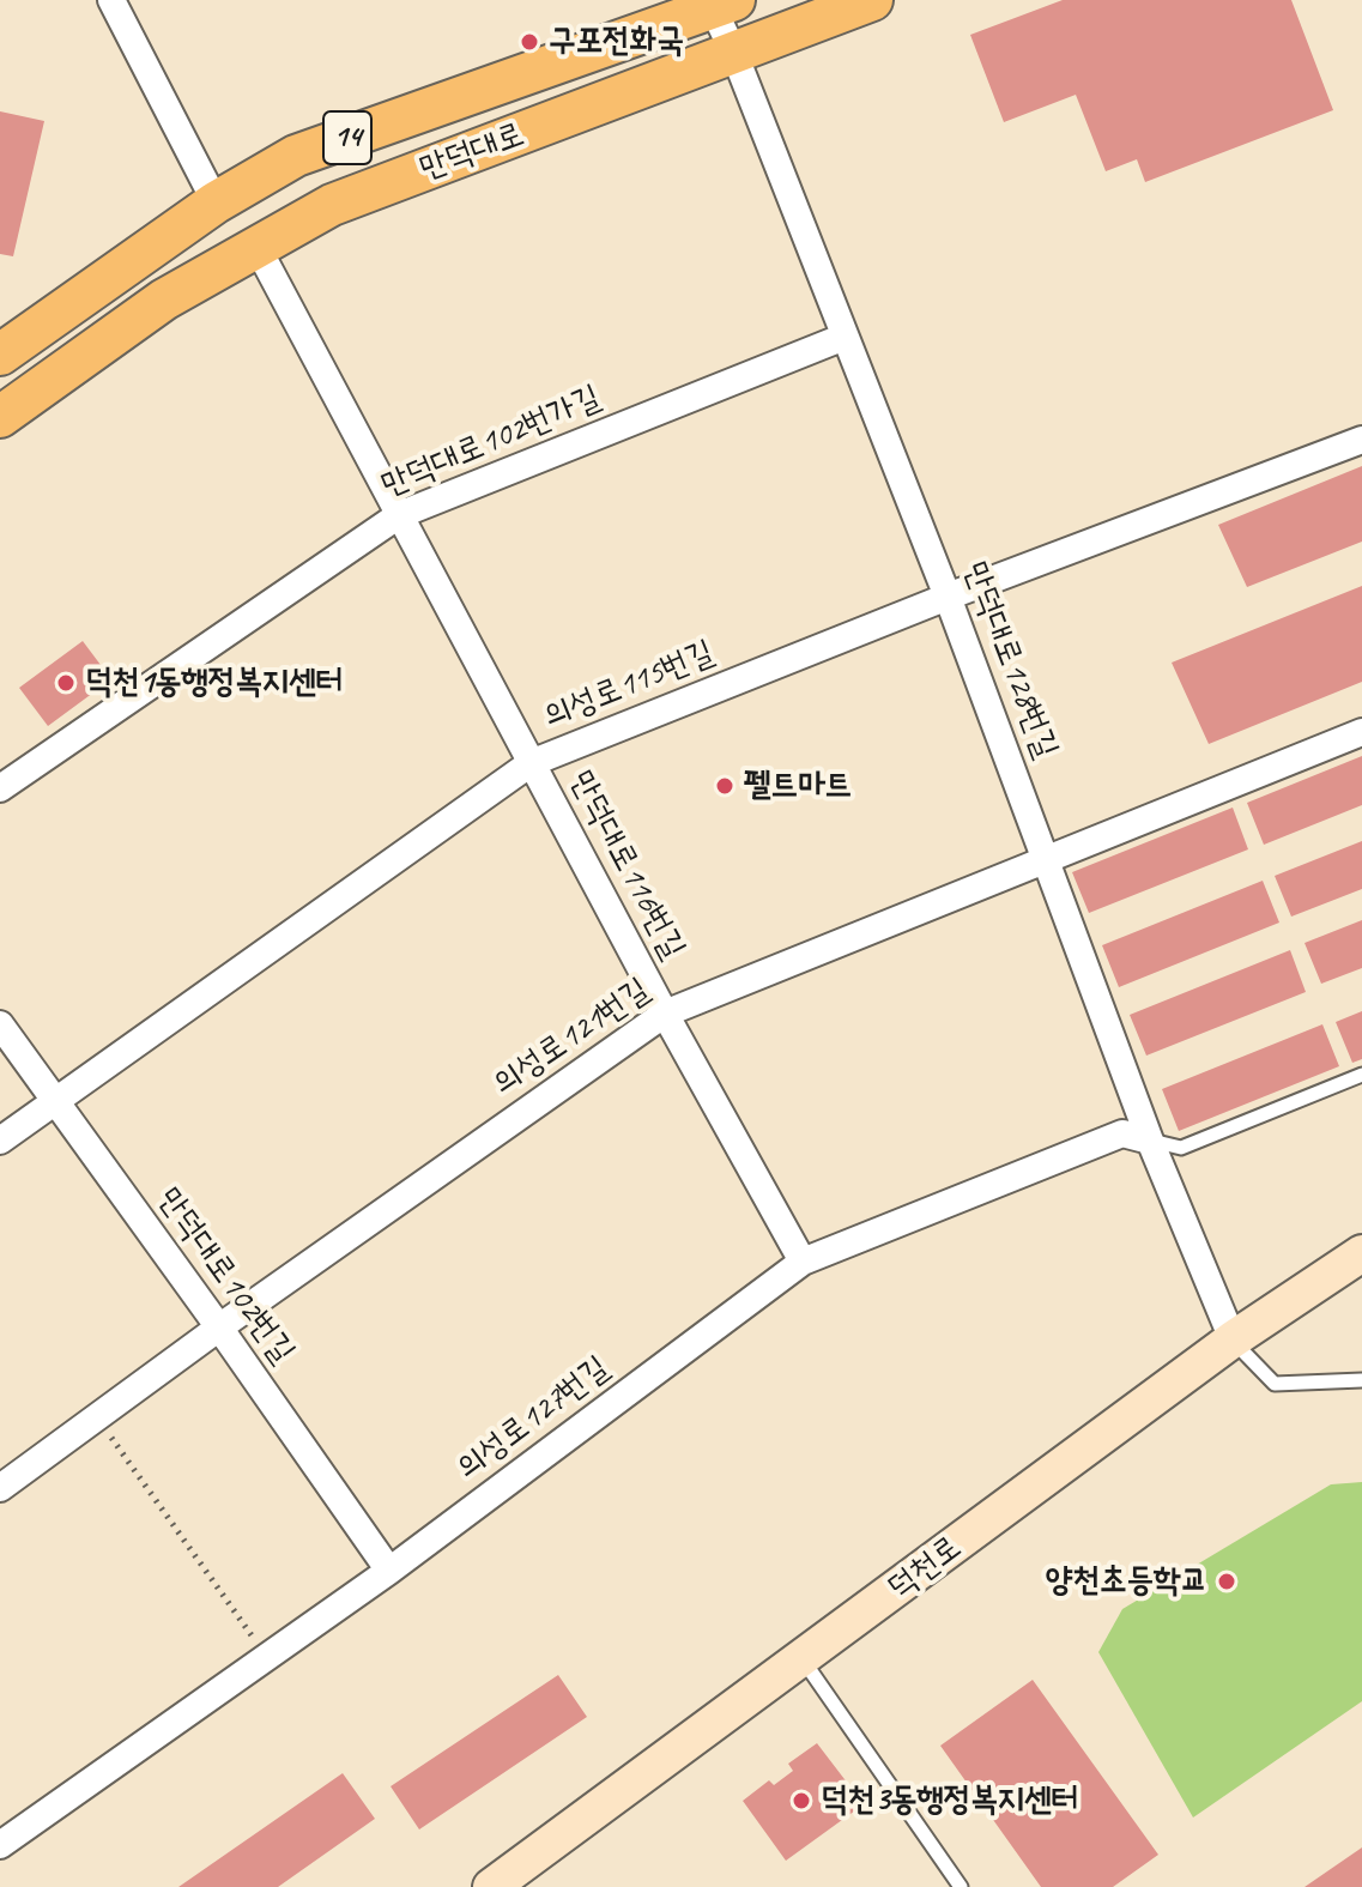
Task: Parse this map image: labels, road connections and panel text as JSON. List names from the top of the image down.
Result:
{
  "streets": {
    "main road": ["14", "만덕대로", "덕천로"],
    "street": [
      "만덕대로102번가길",
      "만덕대로128번길",
      "의성로115번길",
      "만덕대로116번길",
      "의성로121번길",
      "만덕대로102번길",
      "의성로127번길"
    ]
  },
  "crossings": [
    ["만덕대로", "만덕대로128번길"],
    ["만덕대로", "만덕대로116번길"],
    ["만덕대로102번가길", "만덕대로128번길"],
    ["만덕대로102번가길", "만덕대로116번길"],
    ["만덕대로128번길", "의성로115번길"],
    ["만덕대로128번길", "의성로121번길"],
    ["만덕대로128번길", "의성로127번길"],
    ["만덕대로128번길", "덕천로"],
    ["의성로115번길", "만덕대로116번길"],
    ["의성로115번길", "만덕대로102번길"],
    ["만덕대로116번길", "의성로121번길"],
    ["만덕대로116번길", "의성로127번길"],
    ["의성로121번길", "만덕대로102번길"],
    ["만덕대로102번길", "의성로127번길"]
  ],
  "places": [
    "구포전화국",
    "덕천1동행정복지센터",
    "펠트마트",
    "양천초등학교",
    "덕천3동행정복지센터"
  ]
}
